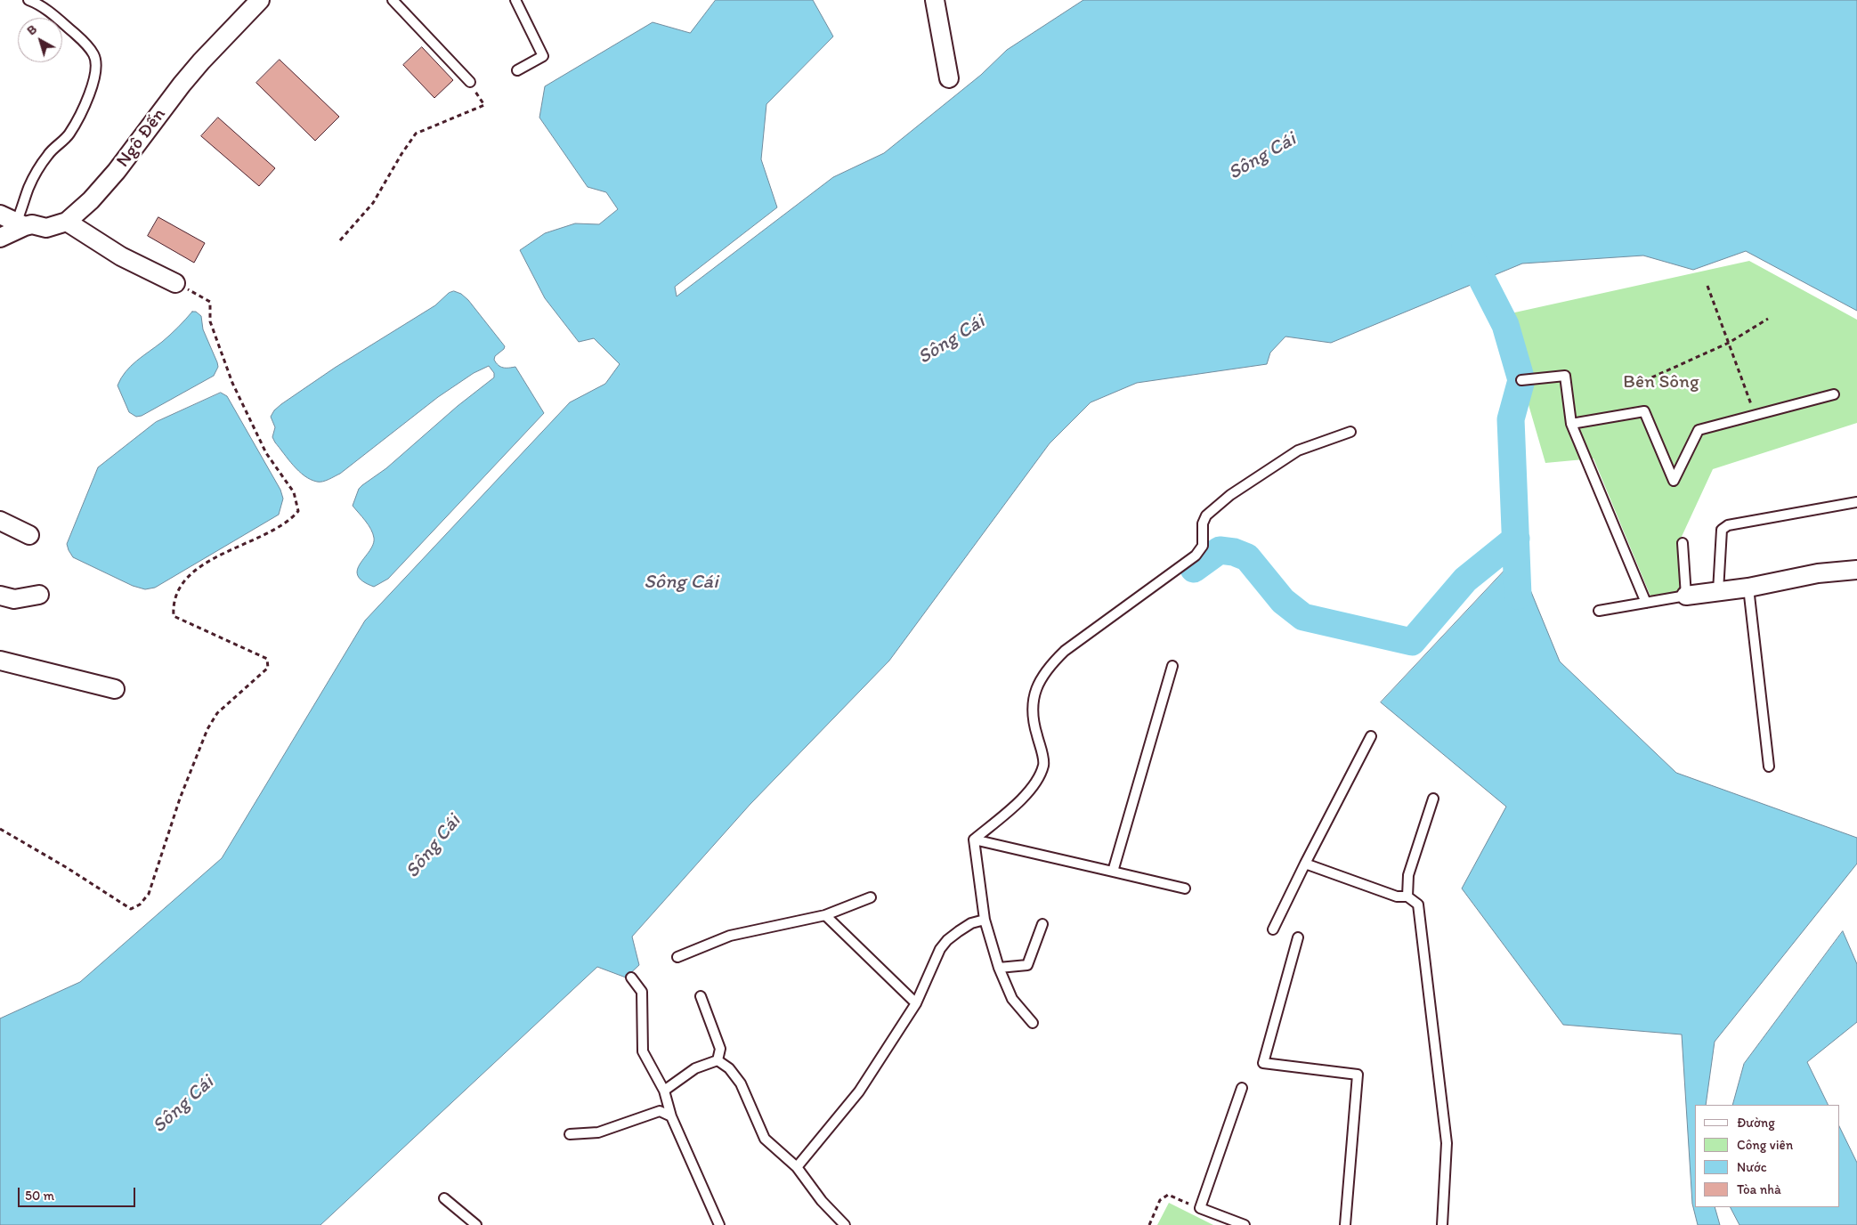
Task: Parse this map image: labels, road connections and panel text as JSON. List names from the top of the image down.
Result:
{
  "streets": {
    "street": ["Ngô Đến"]
  },
  "water": ["Sông Cái"],
  "parks": ["Bên Sông"],
  "legend": [
    "Đường",
    "Công viên",
    "Nước",
    "Tòa nhà"
  ],
  "scale_bar": "50 m",
  "north": "top left"
}
